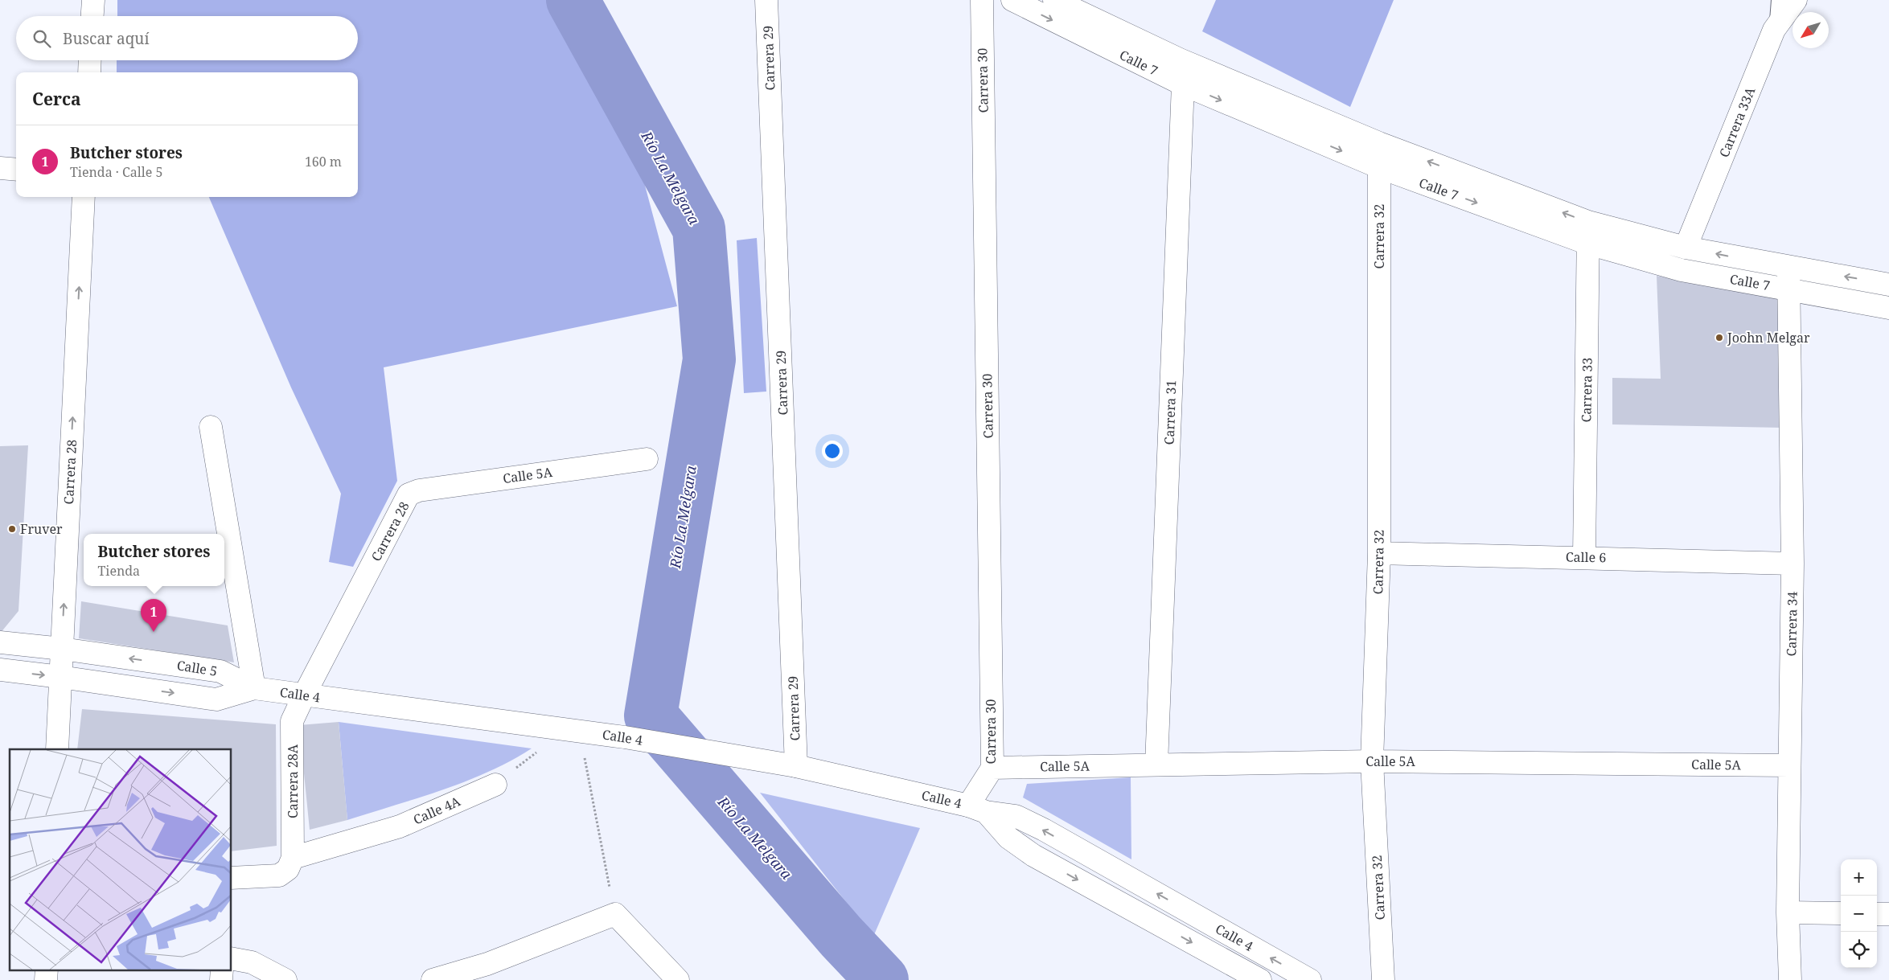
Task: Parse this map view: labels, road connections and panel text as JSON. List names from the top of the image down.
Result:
{
  "streets": {
    "street": [
      "Carrera 29",
      "Calle 7",
      "Carrera 30",
      "Carrera 33A",
      "Carrera 32",
      "Carrera 33",
      "Carrera 31",
      "Carrera 28",
      "Calle 5A",
      "Calle 6",
      "Carrera 34",
      "Calle 5",
      "Calle 4",
      "Carrera 28A",
      "Calle 4A"
    ]
  },
  "crossings": [
    ["Carrera 29", "Calle 4"],
    ["Calle 7", "Carrera 33A"],
    ["Calle 7", "Carrera 32"],
    ["Calle 7", "Carrera 33"],
    ["Calle 7", "Carrera 31"],
    ["Calle 7", "Carrera 34"],
    ["Carrera 30", "Calle 5A"],
    ["Carrera 30", "Calle 4"],
    ["Carrera 32", "Calle 5A"],
    ["Carrera 32", "Calle 6"],
    ["Carrera 33", "Calle 6"],
    ["Carrera 31", "Calle 5A"],
    ["Carrera 28", "Calle 5A"],
    ["Carrera 28", "Calle 5"],
    ["Carrera 28", "Calle 4"],
    ["Carrera 28", "Carrera 28A"],
    ["Calle 5A", "Carrera 34"],
    ["Calle 6", "Carrera 34"],
    ["Calle 5", "Calle 4"],
    ["Calle 4", "Carrera 28A"],
    ["Carrera 28A", "Calle 4A"]
  ],
  "water": ["Río La Melgara"],
  "places": ["Joohn Melgar", "Fruver"],
  "north": "bottom left",
  "page": {
    "search": "Buscar aquí",
    "heading": "Cerca",
    "list": [
      {
        "mark": "1",
        "name": "Butcher stores",
        "note": "Tienda · Calle 5",
        "value": "160 m"
      }
    ],
    "popup": ["Butcher stores", "Tienda"],
    "pins": "1",
    "map_buttons": ["+", "−"]
  }
}
